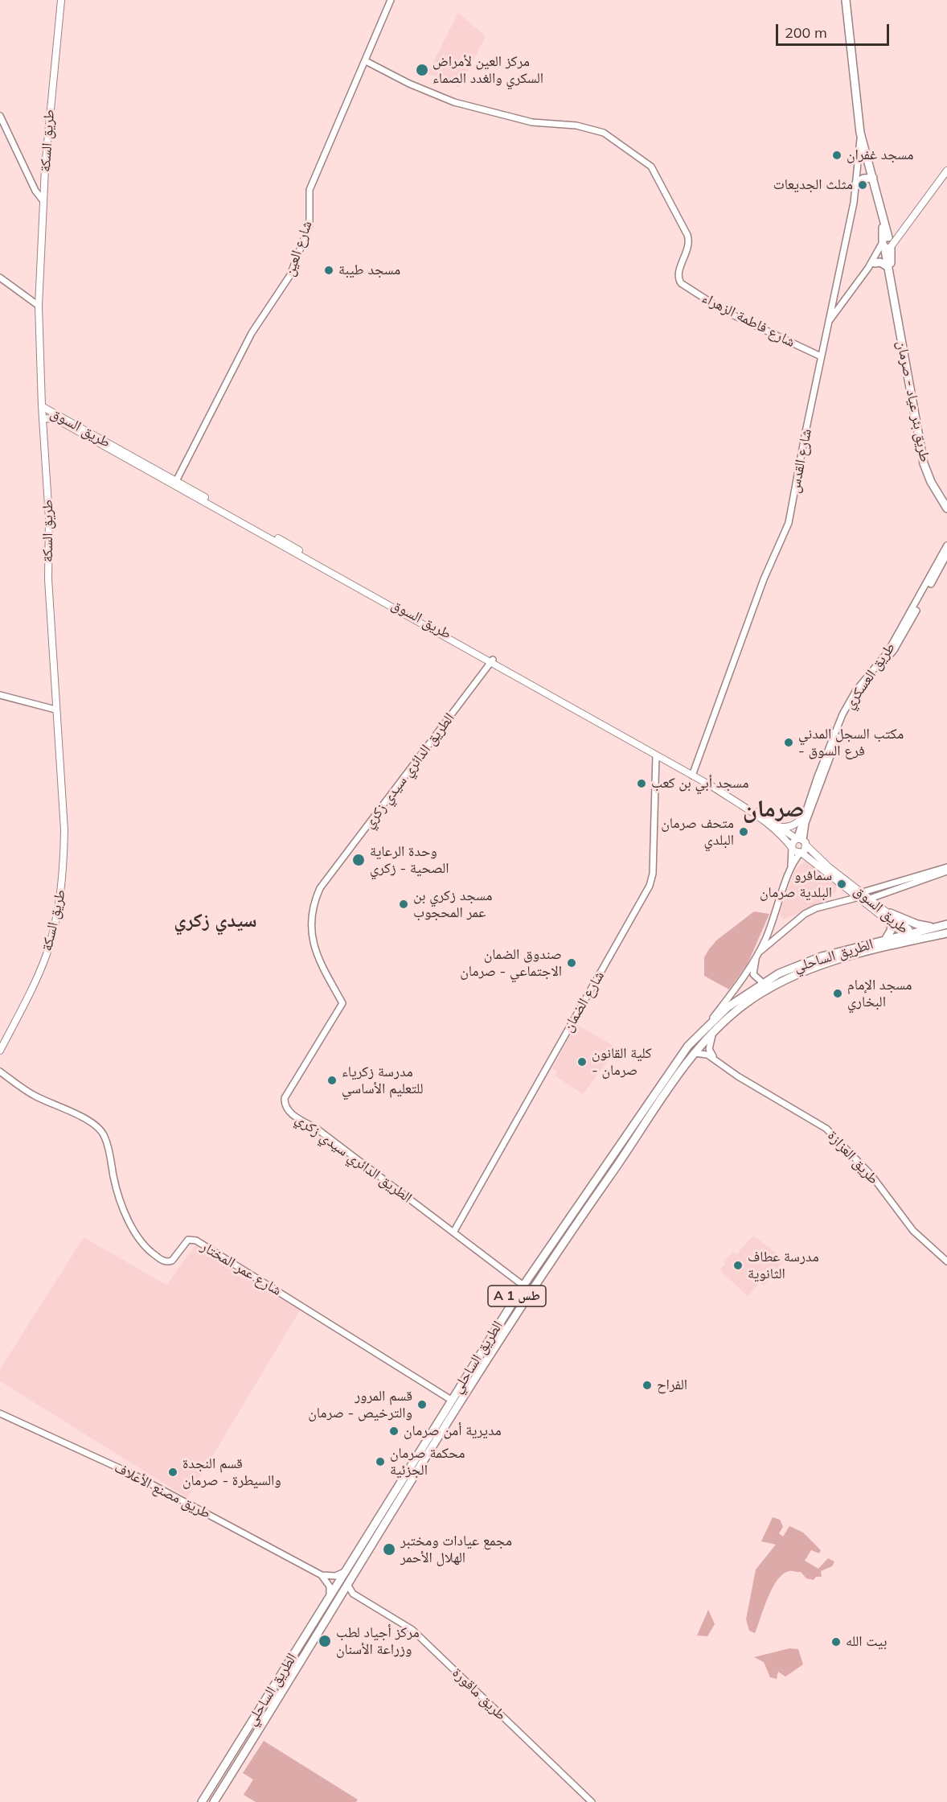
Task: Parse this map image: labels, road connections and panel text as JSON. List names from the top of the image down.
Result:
{
  "streets": {
    "highway": ["طريق بئر عياد - صرمان", "الطريق الساحلي", "A 1 طس"],
    "main road": ["طريق السكة", "طريق السوق"],
    "street": [
      "شارع العين",
      "شارع فاطمة الزهراء",
      "شارع القدس",
      "طريق العسكري",
      "الطريق الدائري سيدي زكري",
      "شارع الضمان",
      "طريق العزازة",
      "شارع عمر المختار",
      "طريق مصنع الأعلاف",
      "طريق ماقورة"
    ]
  },
  "crossings": [
    ["طريق السكة", "طريق السوق"],
    ["شارع العين", "شارع فاطمة الزهراء"],
    ["شارع العين", "طريق السوق"],
    ["شارع فاطمة الزهراء", "شارع القدس"],
    ["طريق السوق", "شارع القدس"],
    ["طريق السوق", "طريق العسكري"],
    ["طريق السوق", "الطريق الدائري سيدي زكري"],
    ["طريق السوق", "الطريق الساحلي"],
    ["طريق السوق", "شارع الضمان"],
    ["الطريق الدائري سيدي زكري", "الطريق الساحلي"],
    ["الطريق الدائري سيدي زكري", "شارع الضمان"],
    ["الطريق الساحلي", "طريق العزازة"],
    ["الطريق الساحلي", "شارع عمر المختار"],
    ["الطريق الساحلي", "طريق ماقورة"]
  ],
  "districts": ["صرمان", "سيدي زكري"],
  "places": [
    "مركز العين لأمراض السكري والغدد الصماء",
    "مسجد غفران",
    "مثلث الجديعات",
    "مسجد طيبة",
    "مكتب السجل المدني - فرع السوق",
    "مسجد أبي بن كعب",
    "متحف صرمان البلدي",
    "وحدة الرعاية الصحية - زكري",
    "سمافرو البلدية صرمان",
    "مسجد زكري بن عمر المحجوب",
    "صندوق الضمان الاجتماعي - صرمان",
    "مسجد الإمام البخاري",
    "كلية القانون - صرمان",
    "مدرسة زكرياء للتعليم الأساسي",
    "مدرسة عطاف الثانوية",
    "الفراح",
    "قسم المرور والترخيص - صرمان",
    "مديرية أمن صرمان",
    "محكمة صرمان الجزئية",
    "قسم النجدة والسيطرة - صرمان",
    "مجمع عيادات ومختبر الهلال الأحمر",
    "مركز أجياد لطب وزراعة الأسنان",
    "بيت الله"
  ],
  "scale_bar": "200 m"
}
